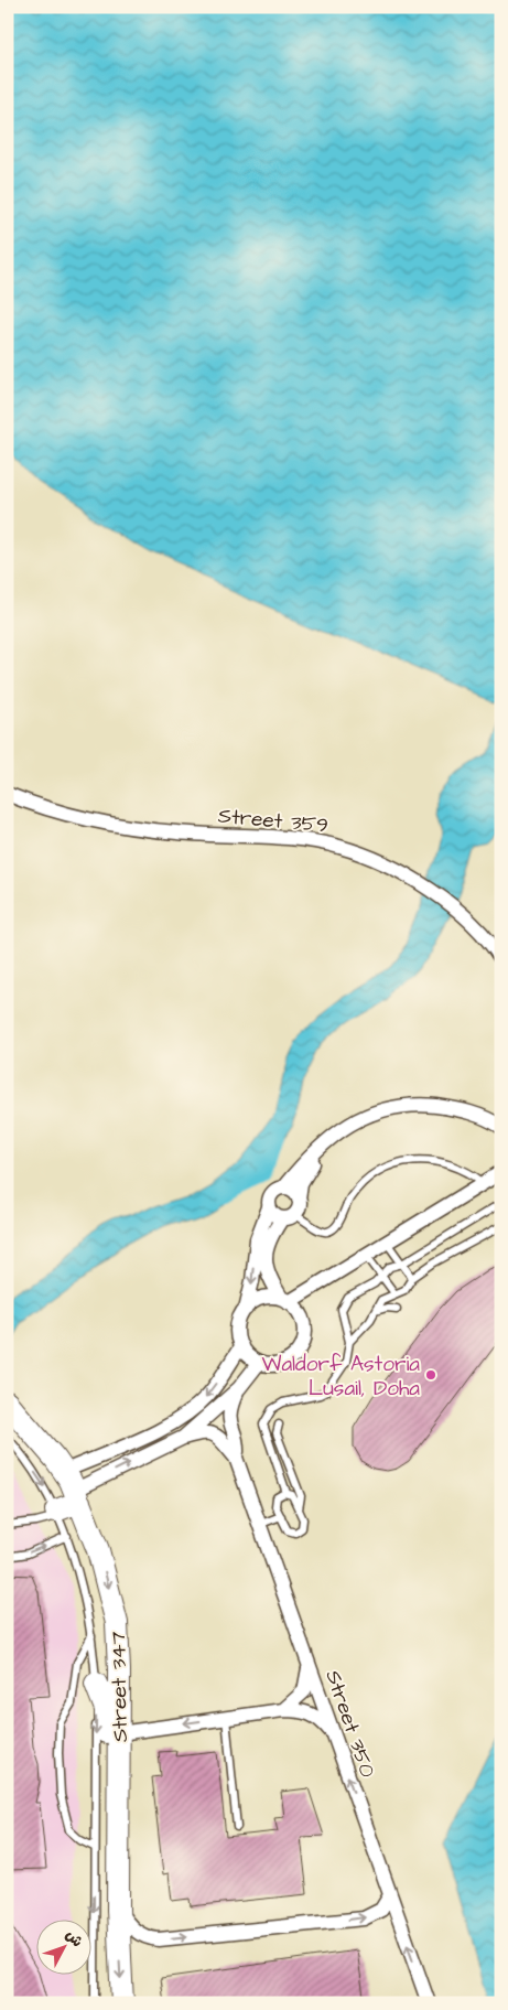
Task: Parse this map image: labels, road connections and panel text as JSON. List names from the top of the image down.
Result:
{
  "streets": {
    "main road": ["Street 347"],
    "street": ["Street 359", "Street 350"]
  },
  "one_way": ["Street 350"],
  "places": ["Waldorf Astoria Lusail, Doha"],
  "north": "top right"
}
